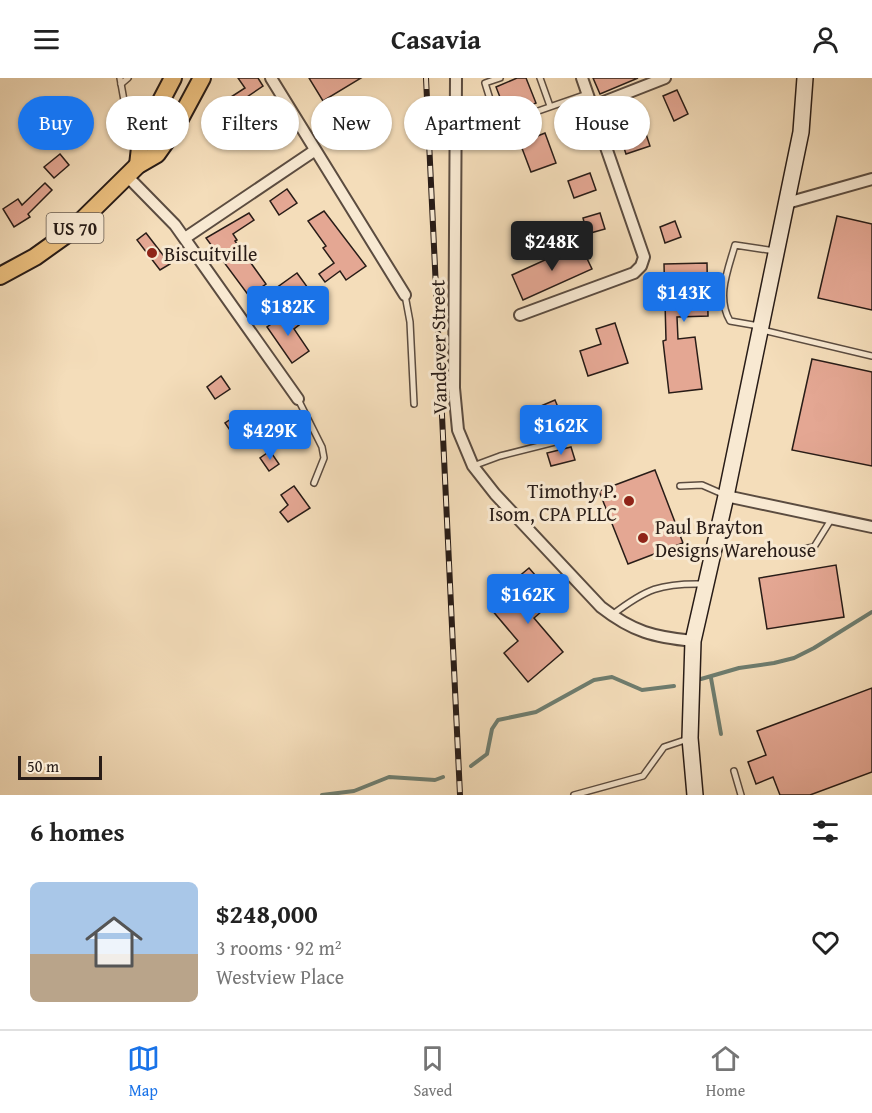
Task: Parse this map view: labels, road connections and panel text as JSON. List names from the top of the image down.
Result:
{
  "streets": {
    "main road": ["US 70"],
    "street": ["Vandever Street"]
  },
  "places": ["Biscuitville", "Timothy P. Isom, CPA PLLC", "Paul Brayton Designs Warehouse"],
  "scale_bar": "50 m",
  "page": {
    "header": "Casavia",
    "chip": [
      "Buy",
      "Rent",
      "Filters",
      "New",
      "Apartment",
      "House"
    ],
    "price": [
      "$248K",
      "$143K",
      "$182K",
      "$162K",
      "$429K",
      "$162K"
    ],
    "scale": "50 m",
    "heading": "6 homes",
    "list": [
      {
        "name": "$248,000",
        "note": "3 rooms · 92 m² · Westview Place"
      }
    ],
    "tabs": ["Map", "Saved", "Home"]
  }
}
